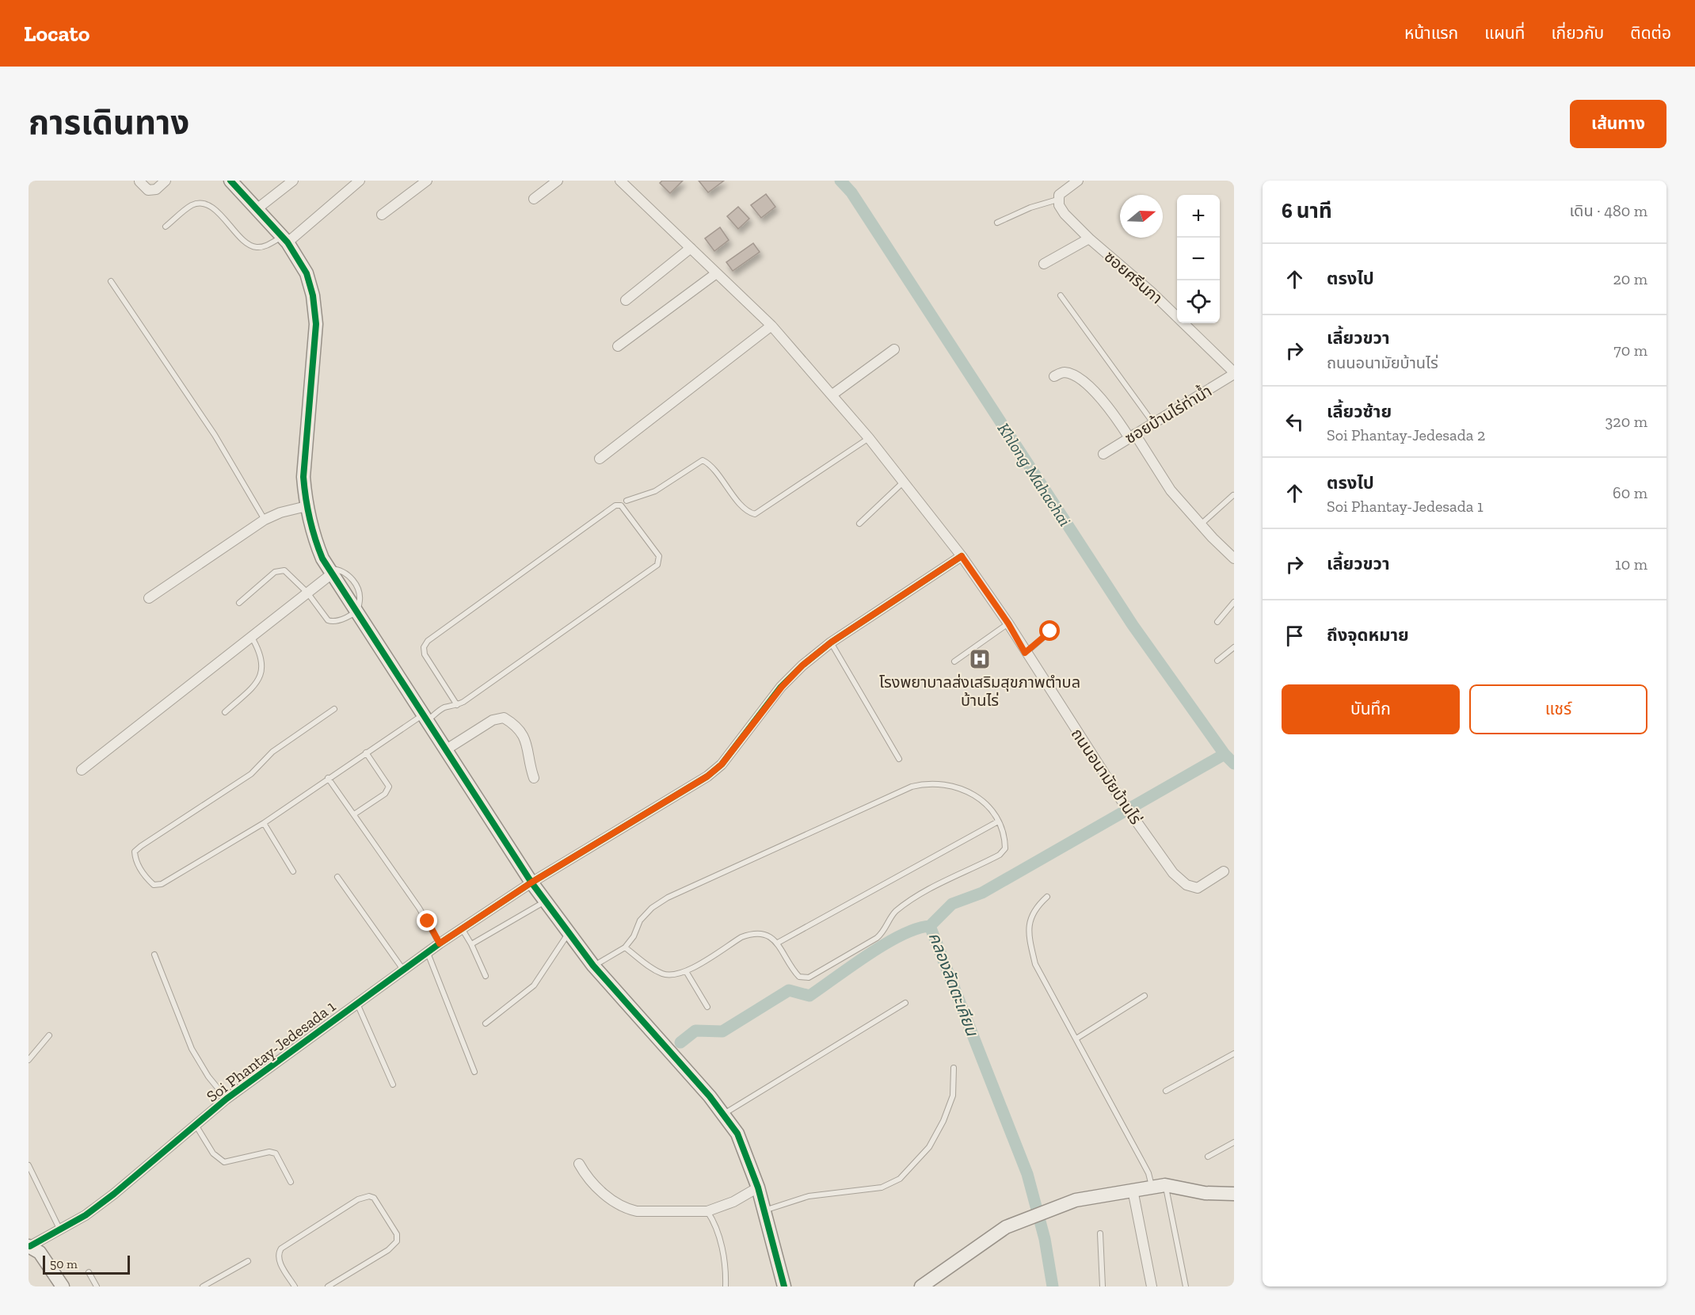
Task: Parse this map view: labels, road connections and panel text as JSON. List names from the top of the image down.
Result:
{
  "streets": {
    "street": [
      "ซอยศรีนภา",
      "ซอยบ้านไร่ท่าน้ำ",
      "ถนนอนามัยบ้านไร่",
      "Soi Phantay-Jedesada 1"
    ]
  },
  "crossings": [
    ["ซอยศรีนภา", "ซอยบ้านไร่ท่าน้ำ"],
    ["ถนนอนามัยบ้านไร่", "Soi Phantay-Jedesada 1"]
  ],
  "water": ["Khlong Mahachai", "คลองลัดตะเคียน"],
  "places": {
    "hospital": ["โรงพยาบาลส่งเสริมสุขภาพตำบล บ้านไร่"]
  },
  "scale_bar": "50 m",
  "north": "right",
  "page": {
    "header": "Locato",
    "nav": [
      "หน้าแรก",
      "แผนที่",
      "เกี่ยวกับ",
      "ติดต่อ"
    ],
    "title": "การเดินทาง",
    "buttons": [
      "เส้นทาง",
      ["บันทึก", "แชร์"]
    ],
    "heading": ["6 นาที", "เดิน · 480 m"],
    "map_buttons": ["+", "−"],
    "list": [
      ["ตรงไป", "20 m"],
      ["เลี้ยวขวา", "ถนนอนามัยบ้านไร่", "70 m"],
      ["เลี้ยวซ้าย", "Soi Phantay-Jedesada 2", "320 m"],
      ["ตรงไป", "Soi Phantay-Jedesada 1", "60 m"],
      ["เลี้ยวขวา", "10 m"],
      "ถึงจุดหมาย"
    ],
    "scale": "50 m"
  }
}
